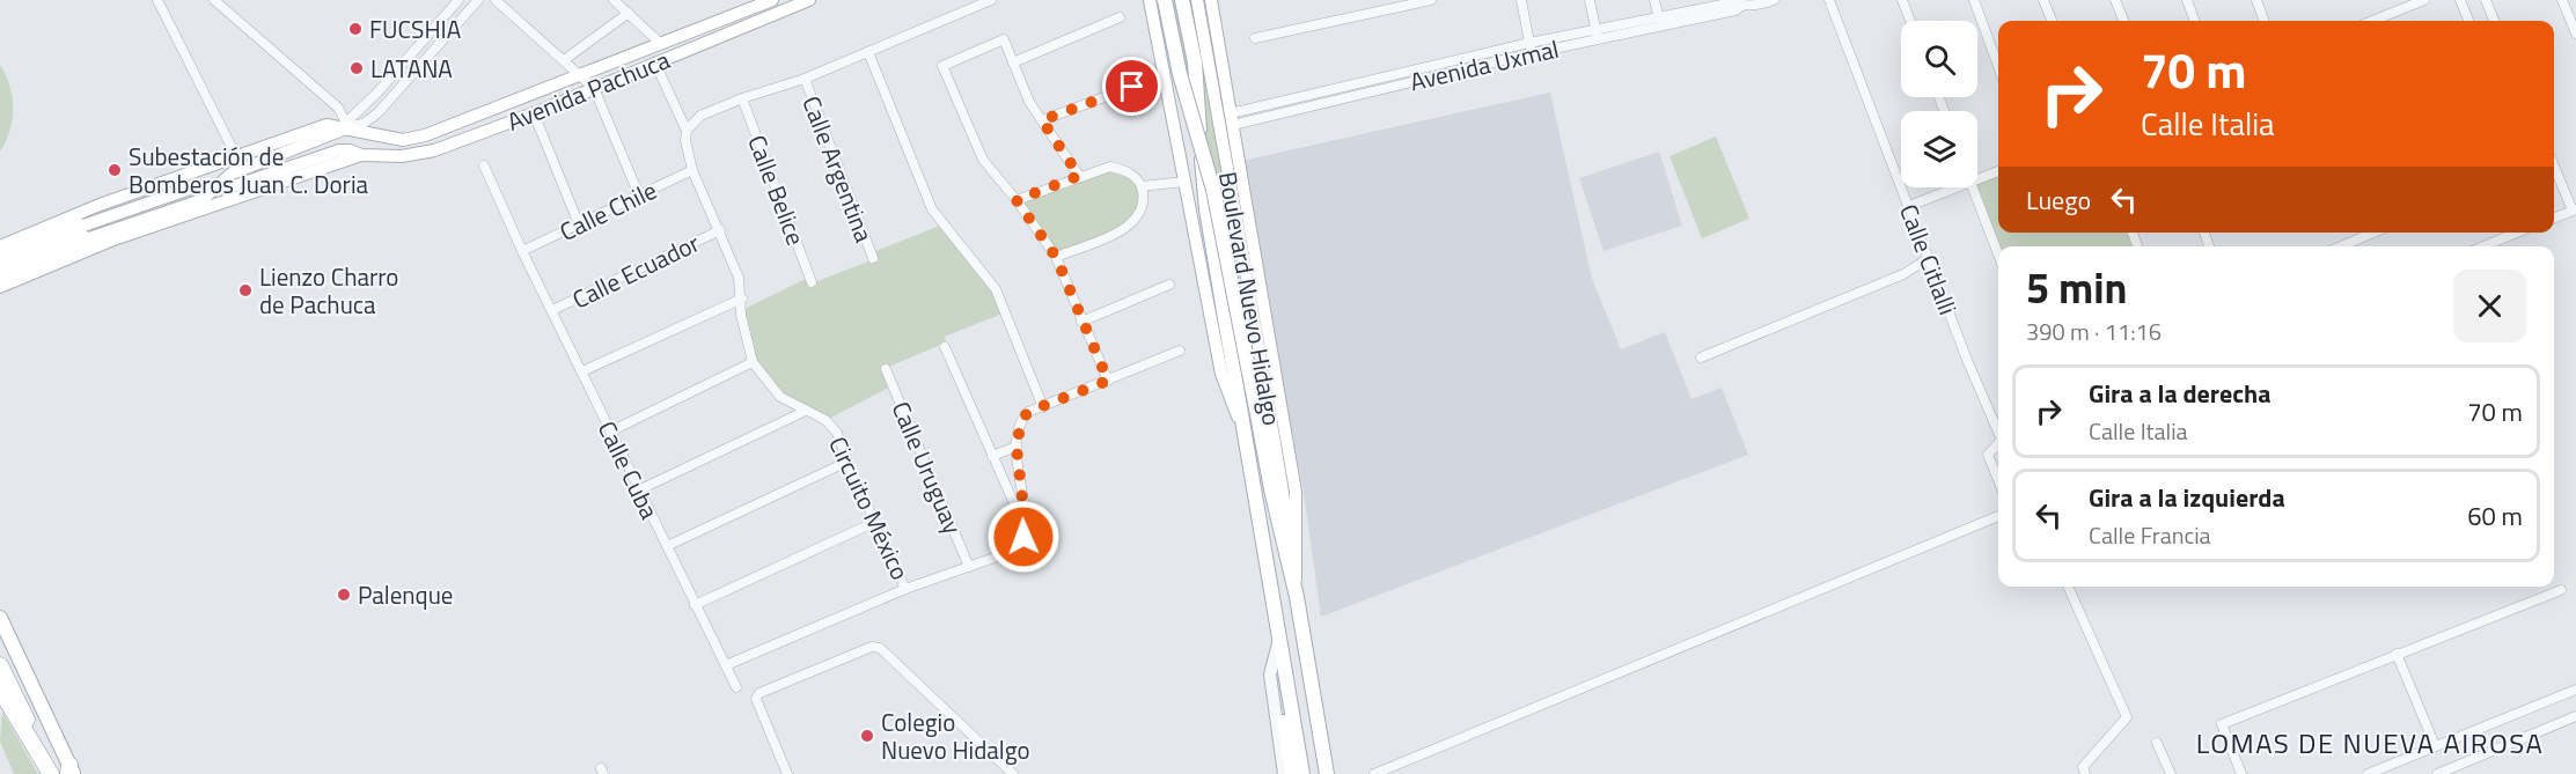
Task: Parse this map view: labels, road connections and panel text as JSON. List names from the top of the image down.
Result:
{
  "streets": {
    "main road": ["Avenida Pachuca", "Boulevard Nuevo Hidalgo"],
    "street": [
      "Avenida Uxmal",
      "Calle Argentina",
      "Calle Belice",
      "Calle Chile",
      "Calle Citlalli",
      "Calle Ecuador",
      "Calle Uruguay",
      "Calle Cuba",
      "Circuito México"
    ]
  },
  "crossings": [
    ["Calle Chile", "Calle Cuba"],
    ["Calle Chile", "Circuito México"],
    ["Calle Ecuador", "Calle Cuba"],
    ["Calle Ecuador", "Circuito México"],
    ["Calle Uruguay", "Circuito México"]
  ],
  "districts": ["LOMAS DE NUEVA AIROSA"],
  "places": [
    "FUCSHIA",
    "LATANA",
    "Subestación de Bomberos Juan C. Doria",
    "Lienzo Charro de Pachuca",
    "Palenque",
    "Colegio Nuevo Hidalgo"
  ],
  "page": {
    "turn": ["70 m", "Calle Italia"],
    "then": "Luego",
    "heading": ["5 min", "390 m · 11:16"],
    "list": [
      {
        "name": "Gira a la derecha",
        "note": "Calle Italia",
        "value": "70 m"
      },
      {
        "name": "Gira a la izquierda",
        "note": "Calle Francia",
        "value": "60 m"
      }
    ]
  }
}
